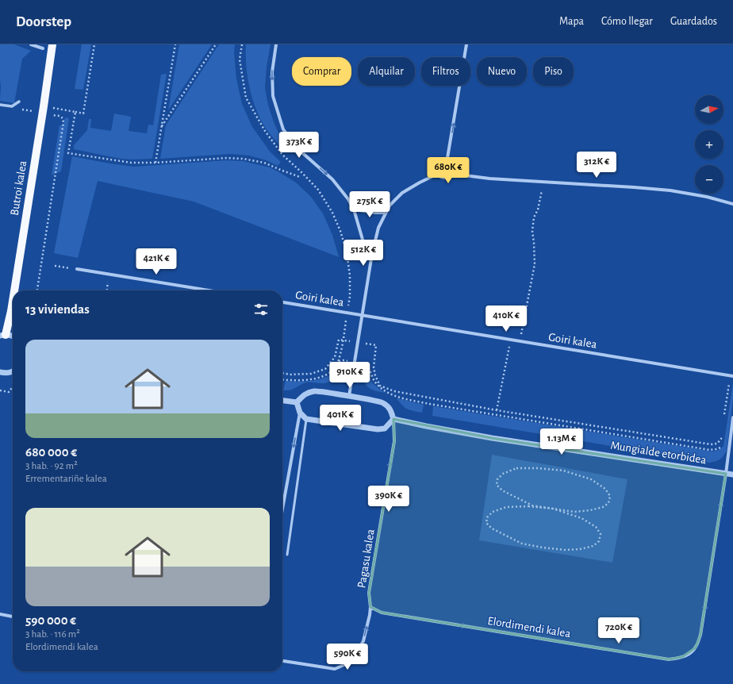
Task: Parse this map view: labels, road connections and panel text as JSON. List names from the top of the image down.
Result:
{
  "streets": {
    "main road": ["Butroi kalea"],
    "street": [
      "Goiri kalea",
      "Mungialde etorbidea",
      "Pagasu kalea",
      "Elordimendi kalea"
    ]
  },
  "crossings": [
    ["Mungialde etorbidea", "Pagasu kalea"],
    ["Mungialde etorbidea", "Elordimendi kalea"],
    ["Pagasu kalea", "Elordimendi kalea"]
  ],
  "one_way": ["Pagasu kalea"],
  "north": "right",
  "page": {
    "header": "Doorstep",
    "nav": ["Mapa", "Cómo llegar", "Guardados"],
    "chip": [
      "Comprar",
      "Alquilar",
      "Filtros",
      "Nuevo",
      "Piso"
    ],
    "map_buttons": ["+", "−"],
    "price": [
      "373K €",
      "312K €",
      "680K €",
      "275K €",
      "512K €",
      "421K €",
      "410K €",
      "910K €",
      "401K €",
      "1.13M €",
      "390K €",
      "720K €",
      "590K €"
    ],
    "heading": "13 viviendas",
    "list": [
      {
        "name": "680 000 €",
        "note": "3 hab. · 92 m² · Errementariñe kalea"
      },
      {
        "name": "590 000 €",
        "note": "3 hab. · 116 m² · Elordimendi kalea"
      }
    ]
  }
}
